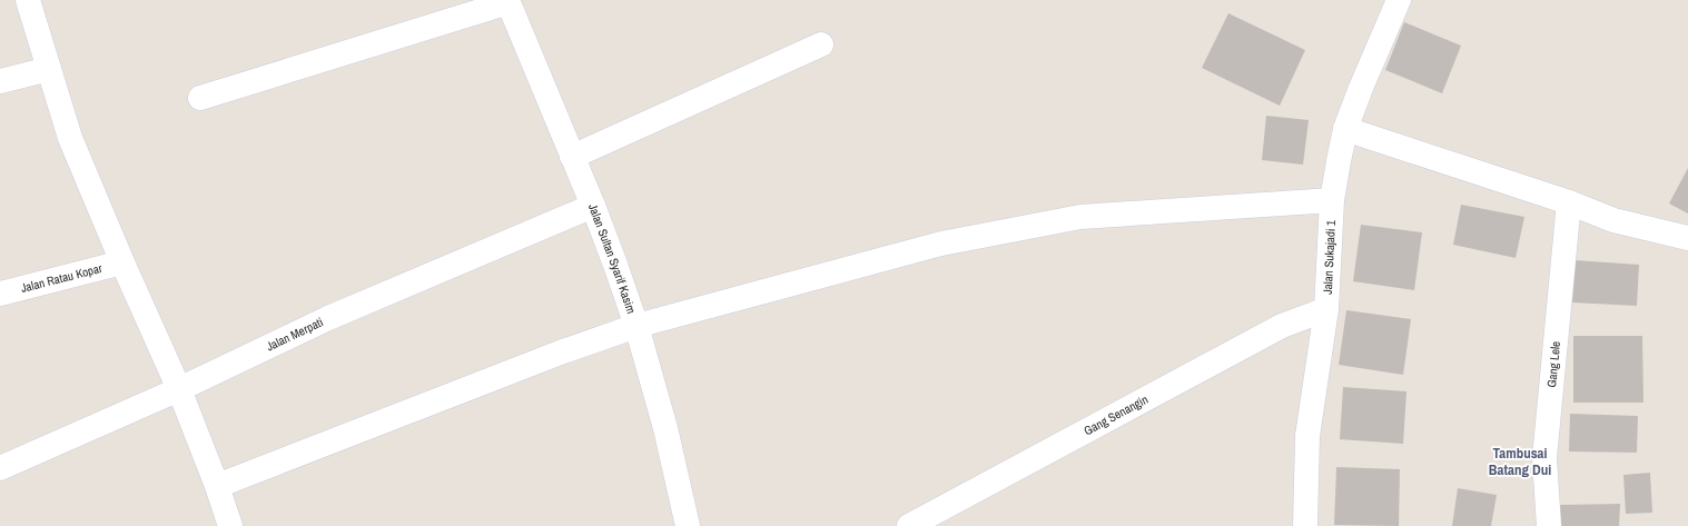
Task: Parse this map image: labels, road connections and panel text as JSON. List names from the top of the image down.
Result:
{
  "streets": {
    "street": [
      "Jalan Sultan Syarif Kasim",
      "Jalan Sukajadi 1",
      "Jalan Ratau Kopar",
      "Jalan Merpati",
      "Gang Lele",
      "Gang Senangin"
    ]
  },
  "crossings": [
    ["Jalan Sultan Syarif Kasim", "Jalan Merpati"],
    ["Jalan Sukajadi 1", "Gang Senangin"]
  ],
  "districts": ["Tambusai Batang Dui"]
}
